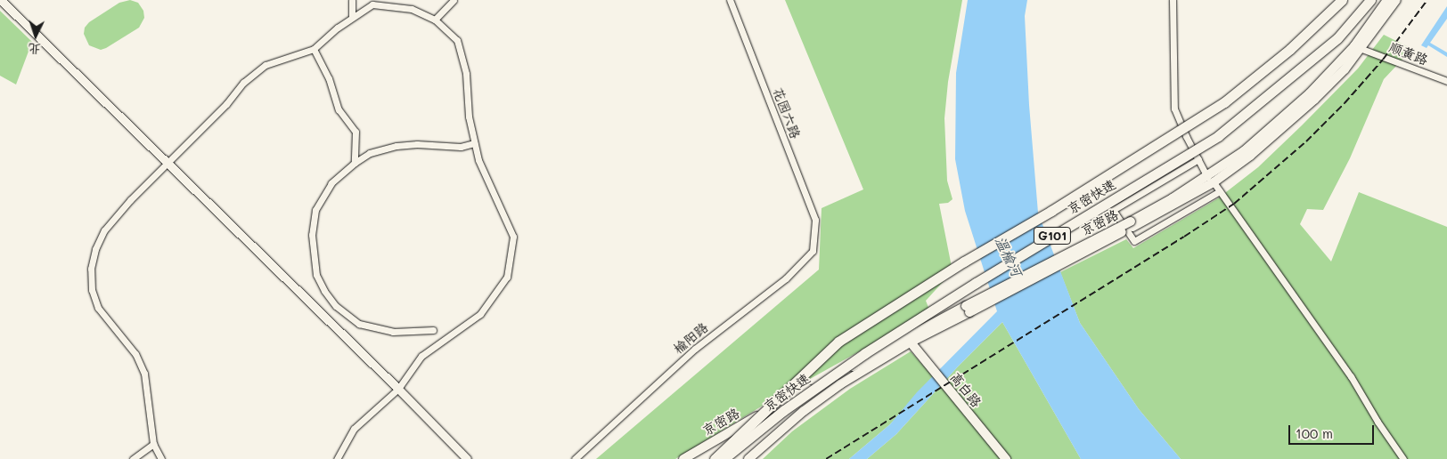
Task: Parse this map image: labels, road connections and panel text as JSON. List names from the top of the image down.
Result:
{
  "streets": {
    "highway": ["京密快速", "G101"],
    "main road": ["京密路", "高白路"],
    "street": ["顺黄路", "花园六路", "榆阳路"]
  },
  "crossings": [
    ["顺黄路", "京密路"],
    ["花园六路", "榆阳路"],
    ["京密路", "高白路"]
  ],
  "water": ["温榆河"],
  "scale_bar": "100 m",
  "north": "bottom"
}
